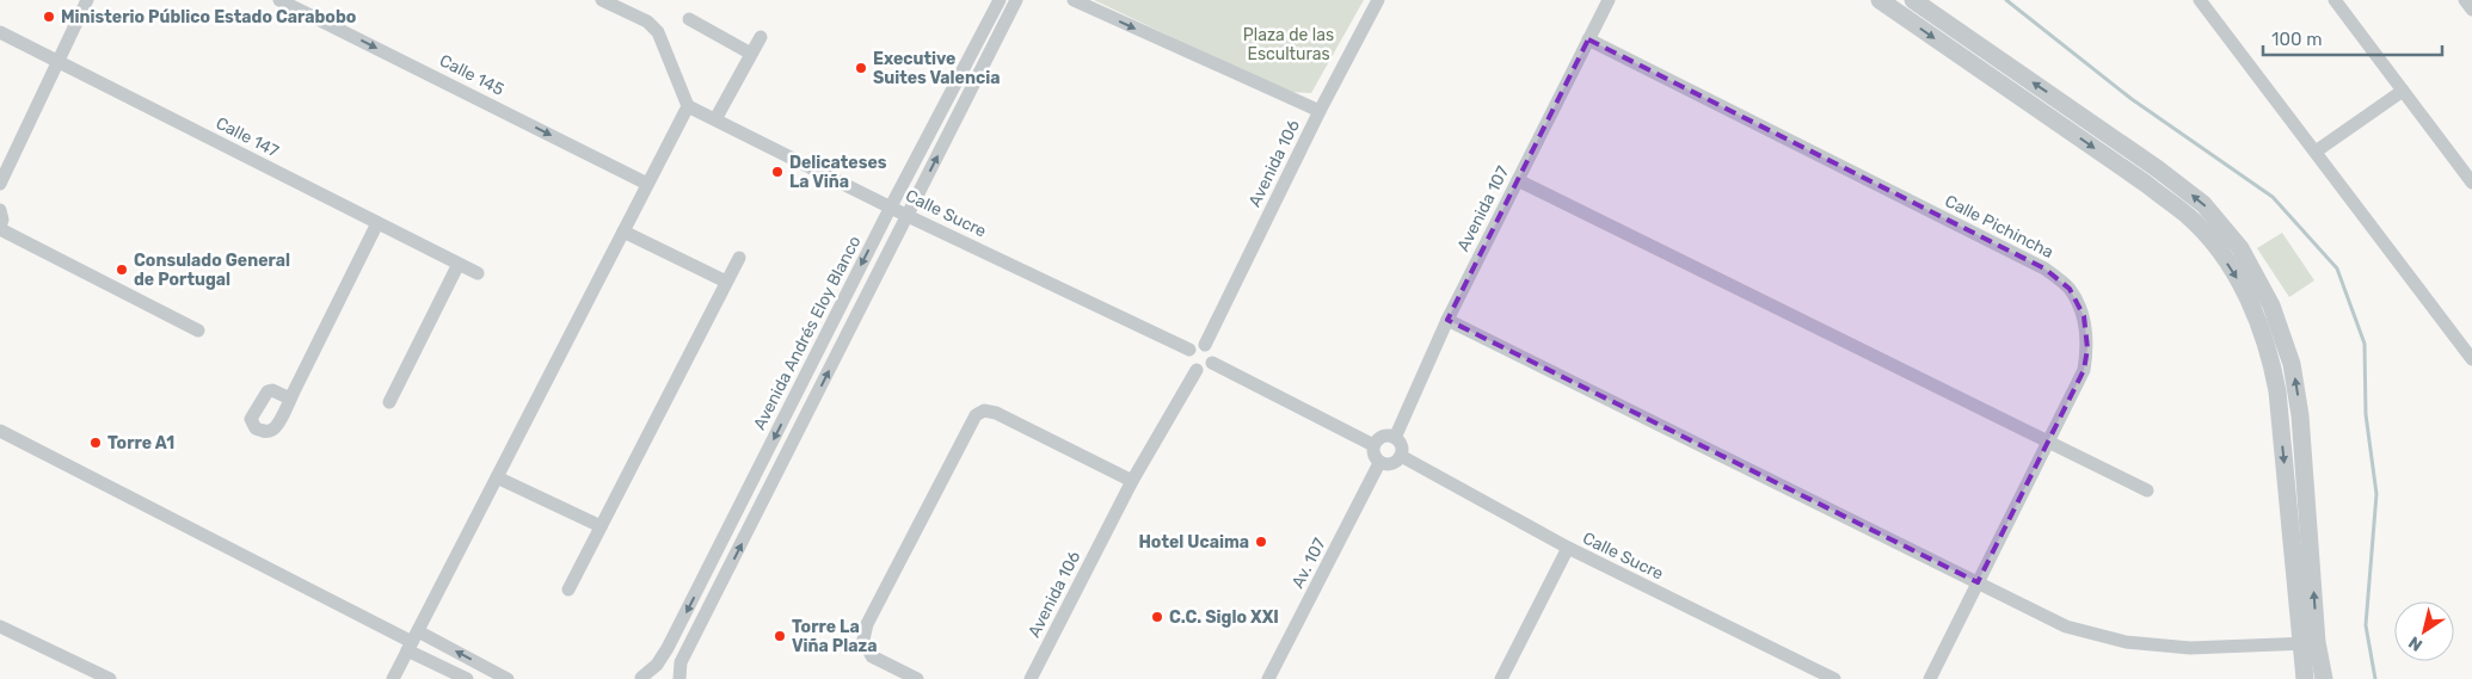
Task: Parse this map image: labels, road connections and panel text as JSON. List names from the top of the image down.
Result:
{
  "streets": {
    "street": [
      "Calle 145",
      "Calle 147",
      "Avenida 106",
      "Avenida 107",
      "Calle Sucre",
      "Calle Pichincha",
      "Avenida Andrés Eloy Blanco",
      "Av. 107"
    ]
  },
  "crossings": [
    ["Avenida 106", "Calle Sucre"],
    ["Avenida 107", "Calle Sucre"],
    ["Avenida 107", "Calle Pichincha"],
    ["Avenida 107", "Av. 107"],
    ["Calle Sucre", "Avenida Andrés Eloy Blanco"],
    ["Calle Sucre", "Av. 107"]
  ],
  "one_way": ["Calle 145"],
  "parks": ["Plaza de las Esculturas"],
  "places": [
    "Ministerio Público Estado Carabobo",
    "Executive Suites Valencia",
    "Delicateses La Viña",
    "Consulado General de Portugal",
    "Torre A1",
    "Hotel Ucaima",
    "C.C. Siglo XXI",
    "Torre La Viña Plaza"
  ],
  "scale_bar": "100 m",
  "north": "bottom left"
}
